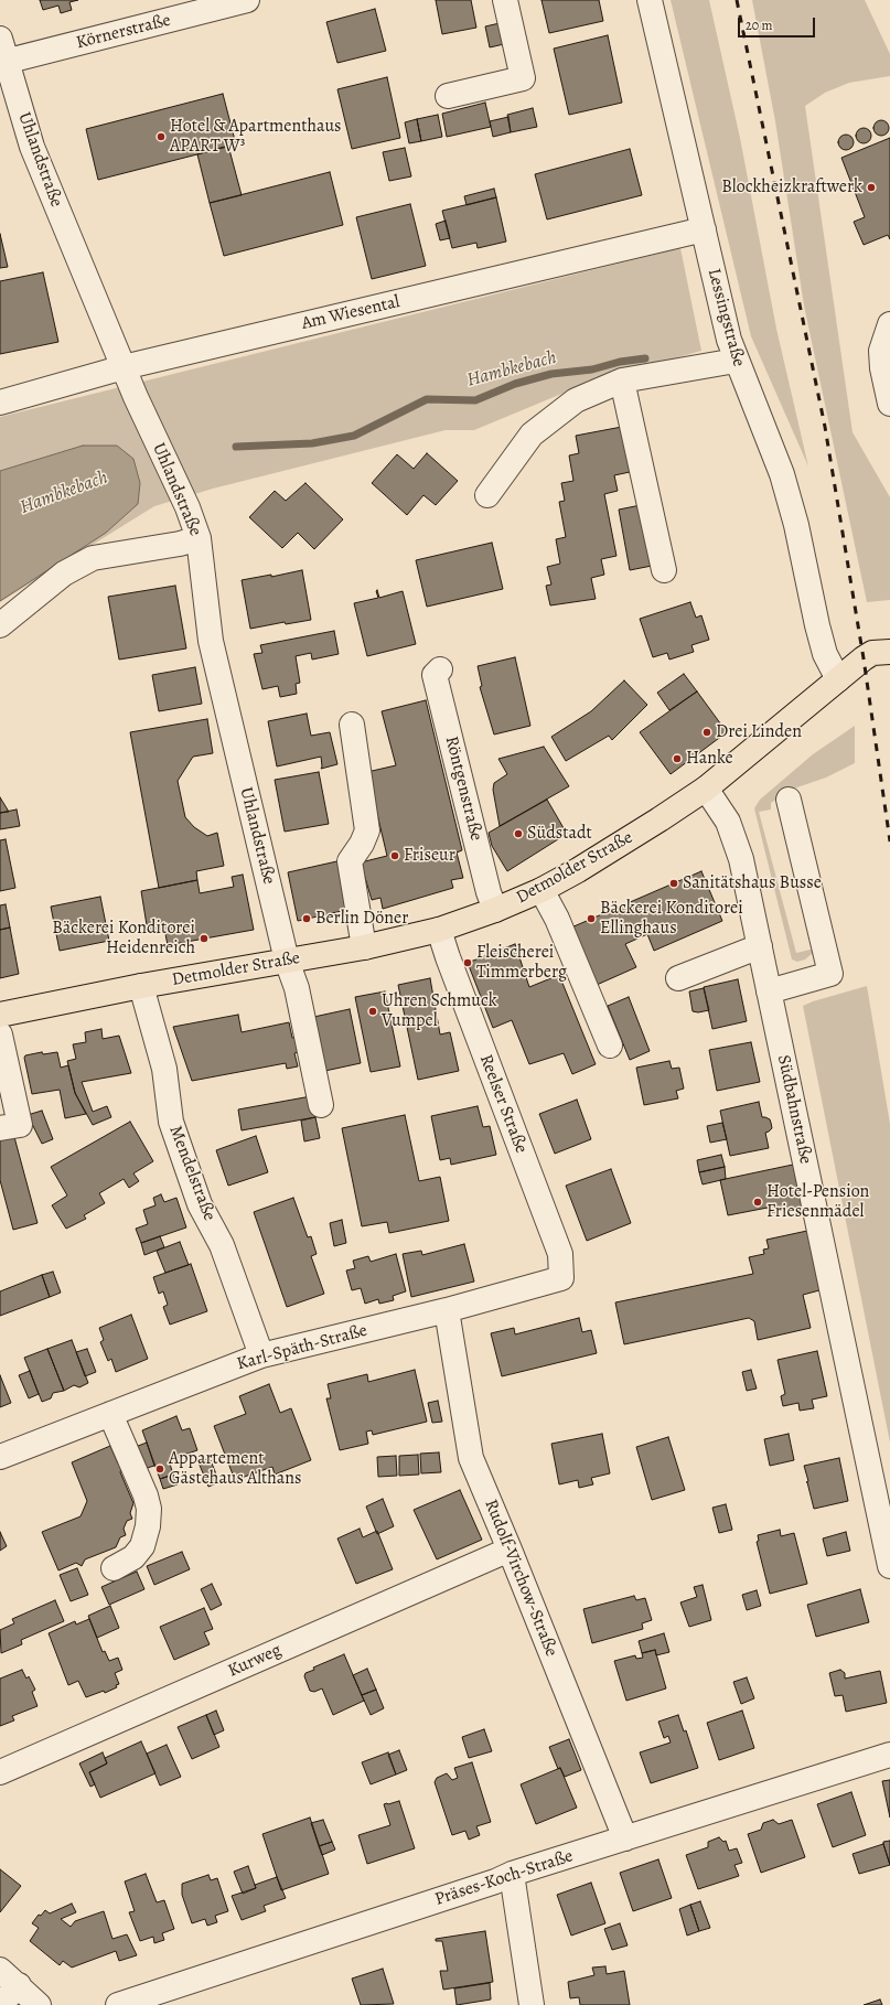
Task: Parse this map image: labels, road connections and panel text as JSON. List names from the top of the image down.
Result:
{
  "streets": {
    "main road": ["Detmolder Straße"],
    "street": [
      "Körnerstraße",
      "Uhlandstraße",
      "Am Wiesental",
      "Lessingstraße",
      "Röntgenstraße",
      "Reelser Straße",
      "Südbahnstraße",
      "Mendelstraße",
      "Karl-Späth-Straße",
      "Rudolf-Virchow-Straße",
      "Kurweg",
      "Präses-Koch-Straße"
    ]
  },
  "crossings": [
    ["Körnerstraße", "Uhlandstraße"],
    ["Uhlandstraße", "Am Wiesental"],
    ["Uhlandstraße", "Detmolder Straße"],
    ["Am Wiesental", "Lessingstraße"],
    ["Lessingstraße", "Detmolder Straße"],
    ["Röntgenstraße", "Detmolder Straße"],
    ["Detmolder Straße", "Reelser Straße"],
    ["Detmolder Straße", "Südbahnstraße"],
    ["Detmolder Straße", "Mendelstraße"],
    ["Reelser Straße", "Karl-Späth-Straße"],
    ["Mendelstraße", "Karl-Späth-Straße"],
    ["Karl-Späth-Straße", "Rudolf-Virchow-Straße"],
    ["Rudolf-Virchow-Straße", "Kurweg"],
    ["Rudolf-Virchow-Straße", "Präses-Koch-Straße"]
  ],
  "water": ["Hambkebach"],
  "places": [
    "Hotel & Apartmenthaus APART W³",
    "Blockheizkraftwerk",
    "Drei Linden",
    "Hanke",
    "Südstadt",
    "Friseur",
    "Sanitätshaus Busse",
    "Berlin Döner",
    "Bäckerei Konditorei Ellinghaus",
    "Bäckerei Konditorei Heidenreich",
    "Fleischerei Timmerberg",
    "Uhren Schmuck Vumpel",
    "Hotel-Pension Friesenmädel",
    "Appartement Gästehaus Althans"
  ],
  "scale_bar": "20 m"
}
